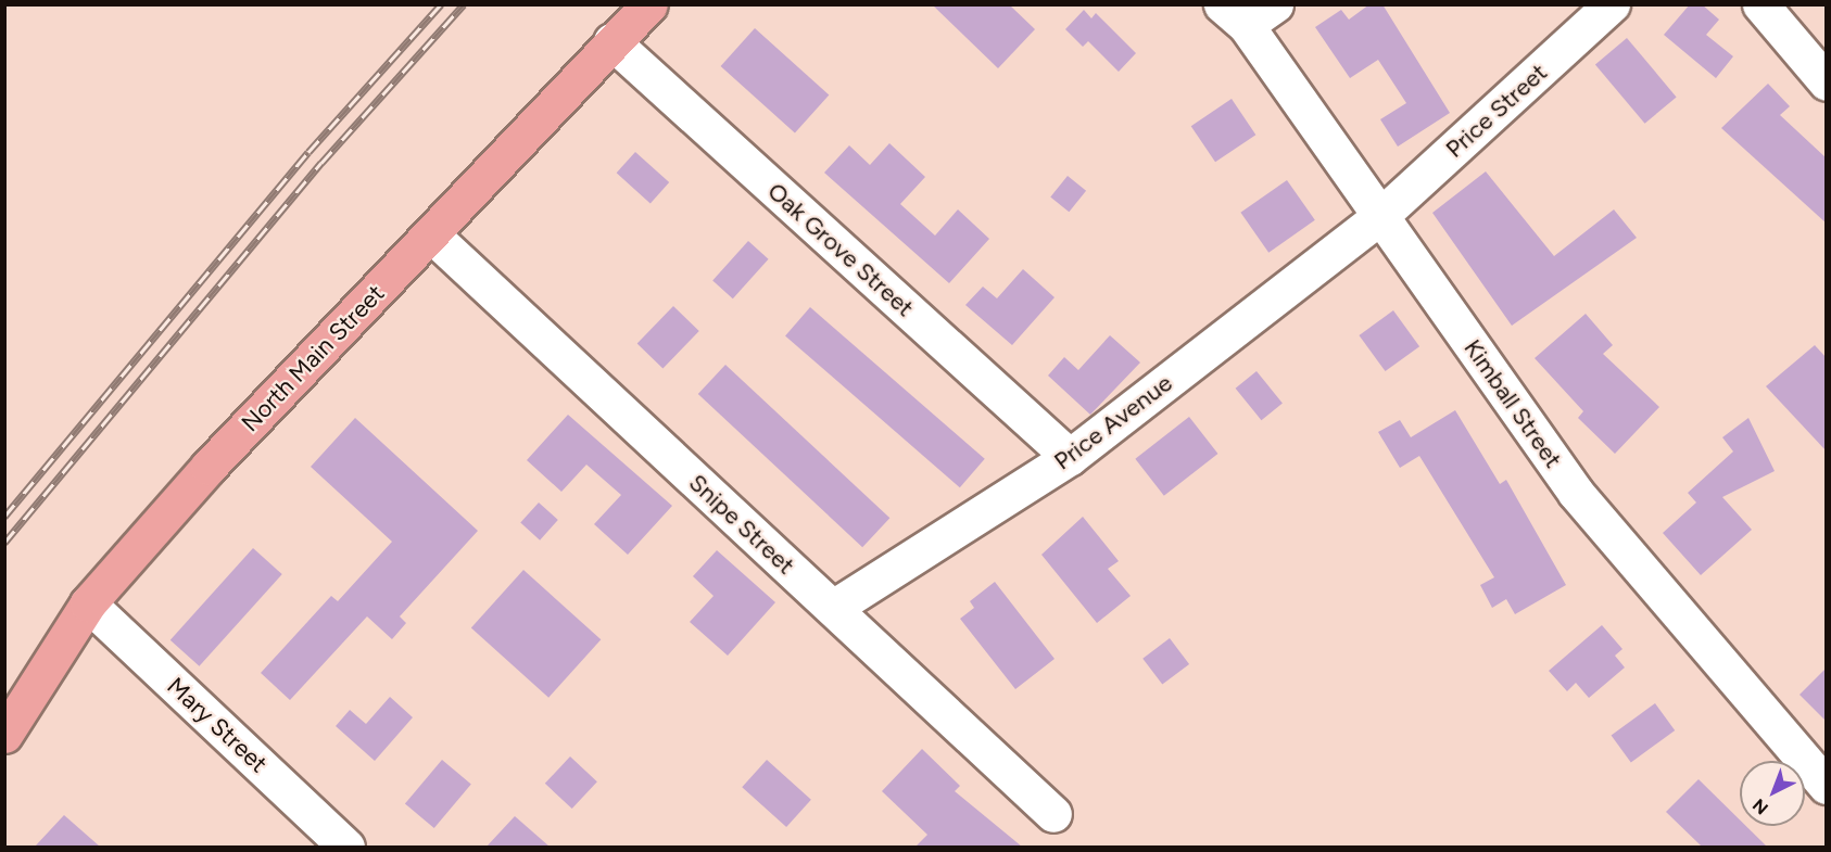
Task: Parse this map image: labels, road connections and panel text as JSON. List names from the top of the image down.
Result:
{
  "streets": {
    "main road": ["North Main Street"],
    "street": [
      "Price Street",
      "Oak Grove Street",
      "Kimball Street",
      "Price Avenue",
      "Snipe Street",
      "Mary Street"
    ]
  },
  "crossings": [
    ["Price Street", "Kimball Street"],
    ["Price Street", "Price Avenue"],
    ["Oak Grove Street", "North Main Street"],
    ["Oak Grove Street", "Price Avenue"],
    ["North Main Street", "Snipe Street"],
    ["North Main Street", "Mary Street"],
    ["Kimball Street", "Price Avenue"],
    ["Price Avenue", "Snipe Street"]
  ],
  "north": "bottom left"
}
